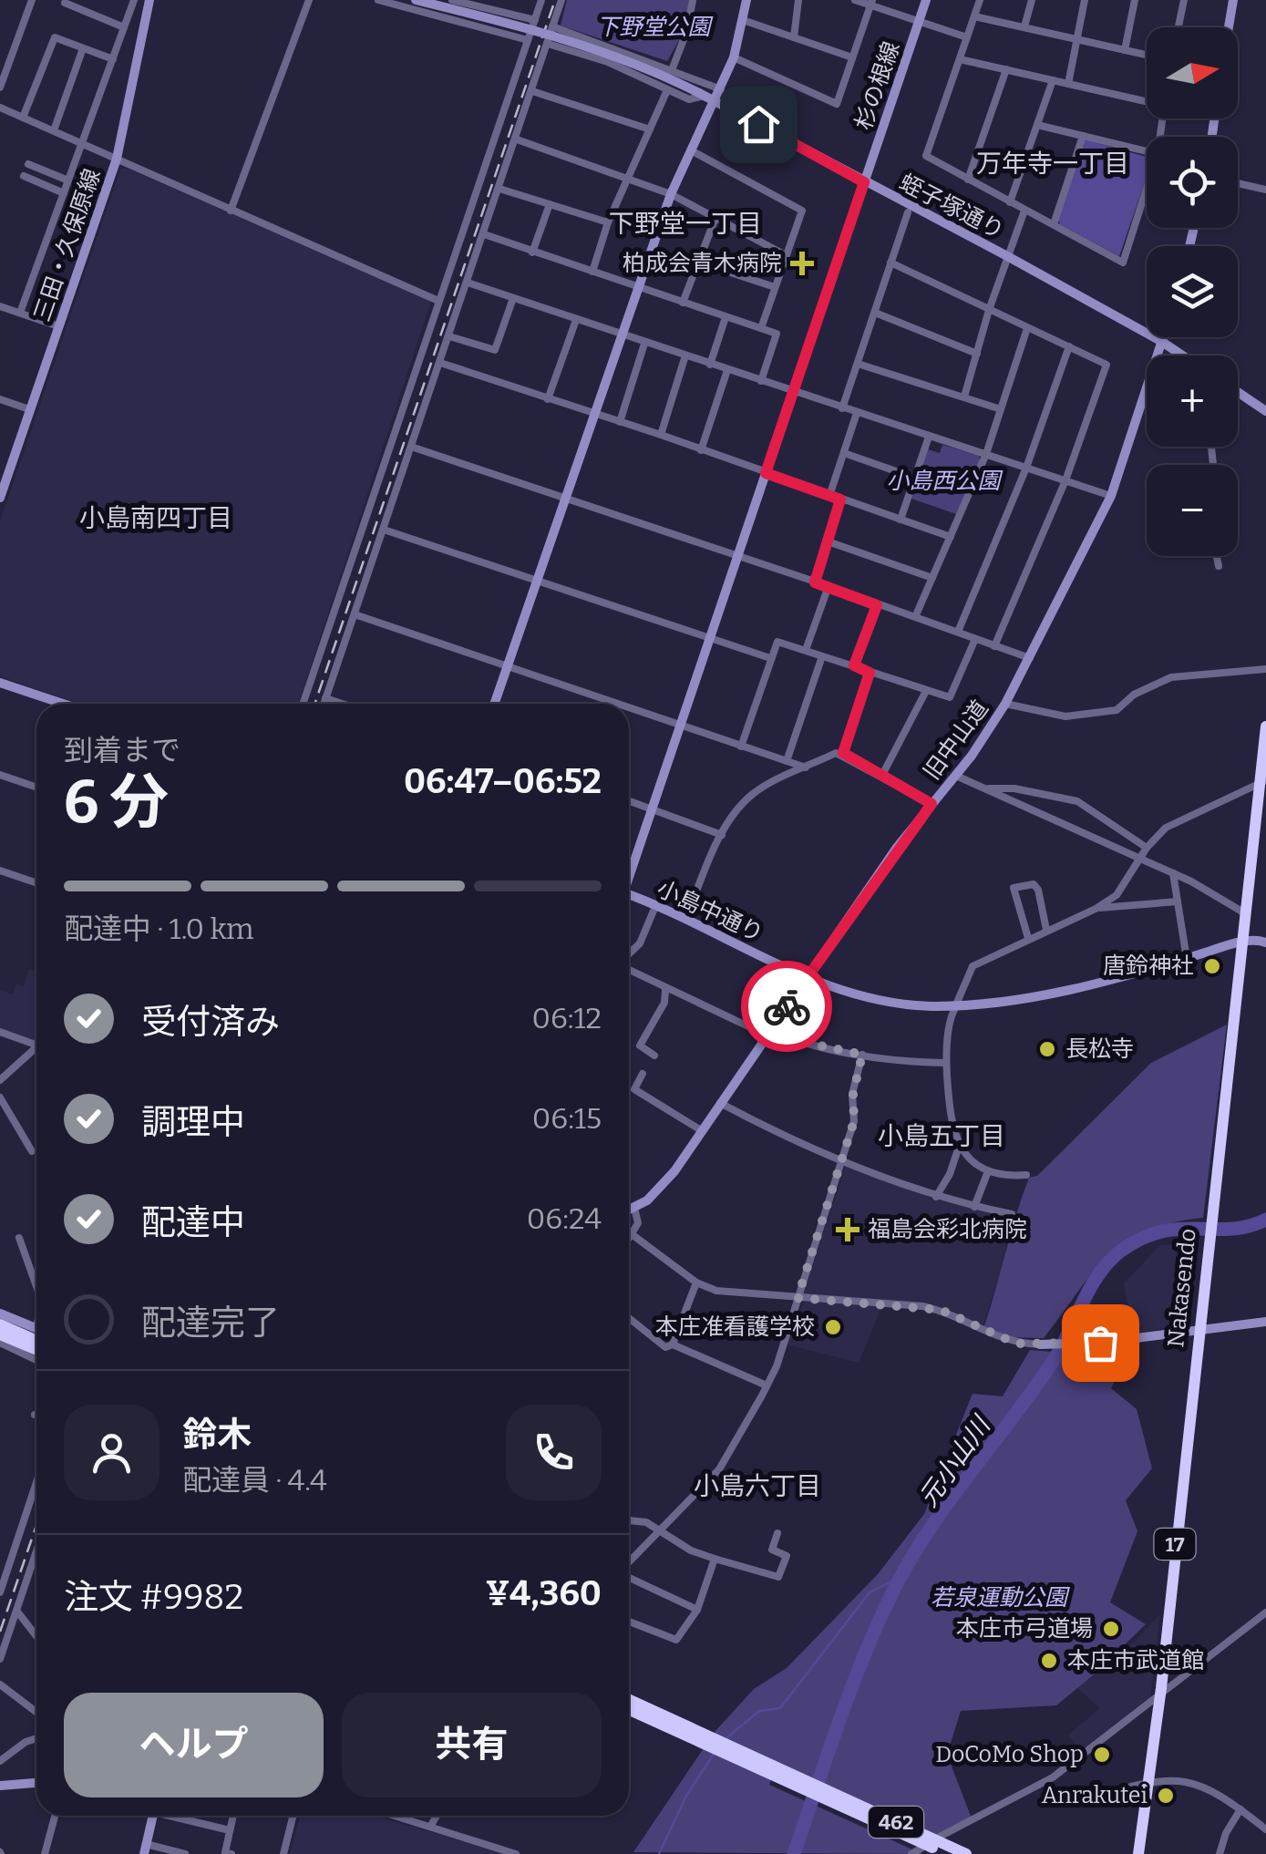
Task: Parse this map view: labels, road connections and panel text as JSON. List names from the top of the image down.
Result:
{
  "streets": {
    "highway": ["Nakasendo", "17", "462"],
    "street": [
      "杉の根線",
      "蛭子塚通り",
      "三田・久保原線",
      "旧中山道",
      "小島中通り"
    ]
  },
  "crossings": [
    ["杉の根線", "蛭子塚通り"],
    ["杉の根線", "小島中通り"],
    ["蛭子塚通り", "旧中山道"],
    ["蛭子塚通り", "小島中通り"],
    ["旧中山道", "小島中通り"],
    ["小島中通り", "Nakasendo"]
  ],
  "districts": [
    "万年寺一丁目",
    "下野堂一丁目",
    "小島南四丁目",
    "小島五丁目",
    "小島六丁目"
  ],
  "water": ["元小山川"],
  "parks": ["下野堂公園", "小島西公園", "若泉運動公園"],
  "places": {
    "health": ["柏成会青木病院", "福島会彩北病院"],
    "other": [
      "唐鈴神社",
      "長松寺",
      "本庄准看護学校",
      "本庄市弓道場",
      "本庄市武道館",
      "DoCoMo Shop",
      "Anrakutei"
    ]
  },
  "north": "right",
  "page": {
    "map_buttons": ["+", "−"],
    "heading": ["6 分", "到着まで", "06:47–06:52"],
    "panel": [
      "鈴木",
      "配達員 · 4.4",
      "注文 #9982",
      "¥4,360"
    ],
    "bar": "配達中 · 1.0 km",
    "list": [
      ["受付済み", "06:12"],
      ["調理中", "06:15"],
      ["配達中", "06:24"],
      "配達完了"
    ],
    "buttons": ["ヘルプ", "共有"]
  }
}
